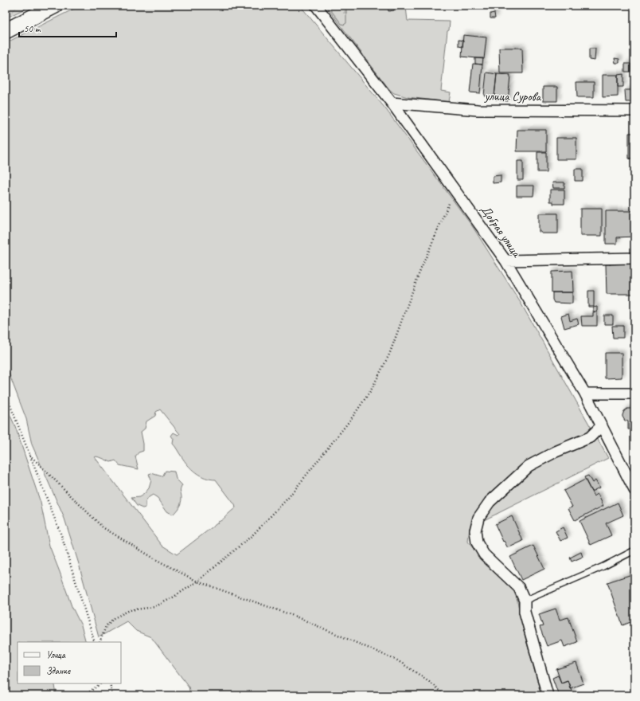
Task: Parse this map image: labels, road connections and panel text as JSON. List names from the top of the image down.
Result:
{
  "streets": {
    "street": ["улица Сурова", "Добрая улица"]
  },
  "crossings": [
    ["улица Сурова", "Добрая улица"]
  ],
  "legend": ["Улица", "Здание"],
  "scale_bar": "50 m"
}
